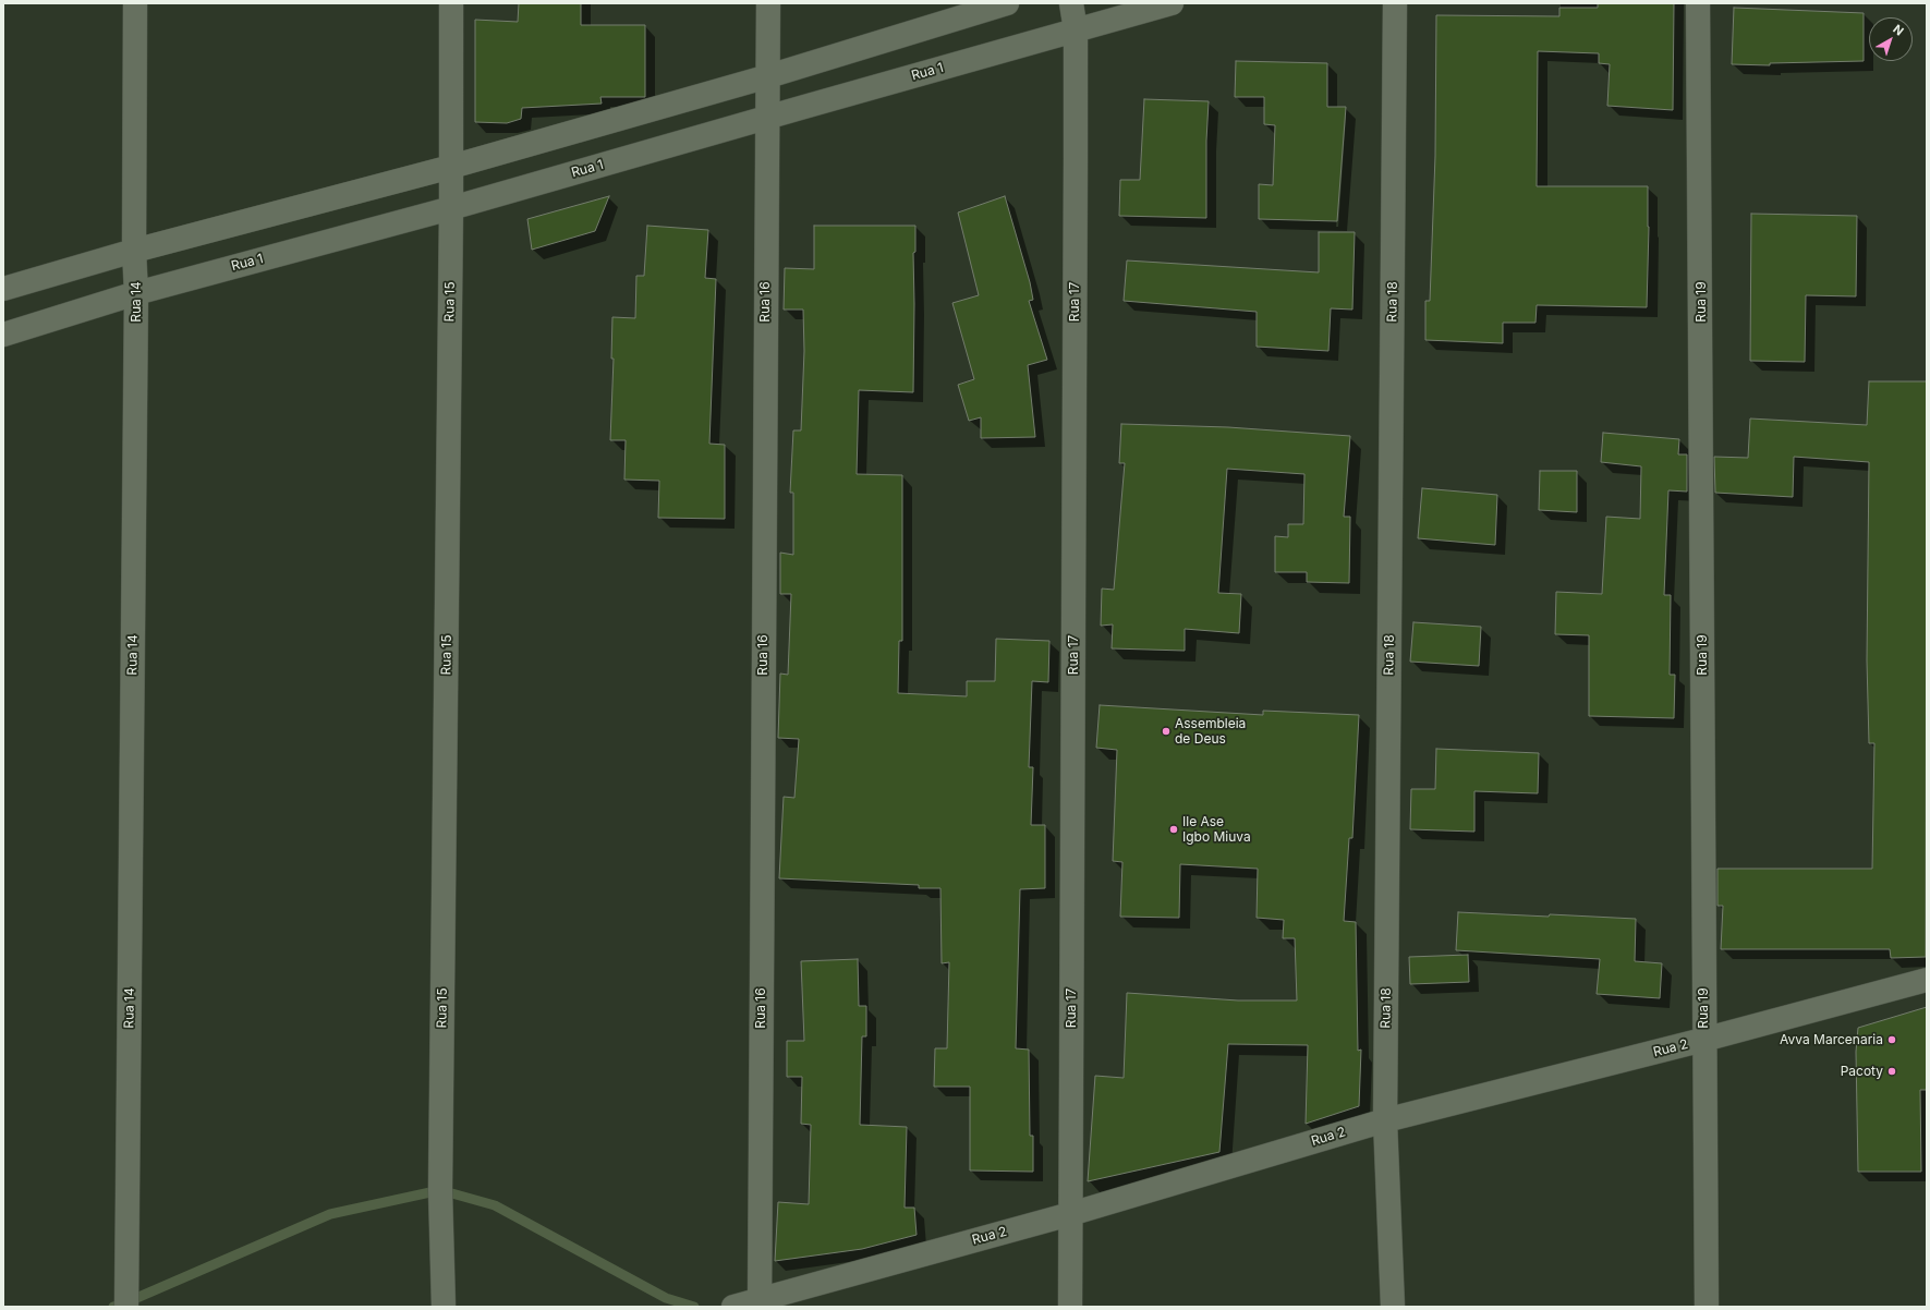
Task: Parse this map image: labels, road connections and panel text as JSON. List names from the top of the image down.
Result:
{
  "streets": {
    "street": [
      "Rua 1",
      "Rua 14",
      "Rua 15",
      "Rua 16",
      "Rua 17",
      "Rua 18",
      "Rua 19",
      "Rua 2"
    ]
  },
  "crossings": [
    ["Rua 1", "Rua 14"],
    ["Rua 1", "Rua 15"],
    ["Rua 1", "Rua 16"],
    ["Rua 1", "Rua 17"],
    ["Rua 16", "Rua 2"],
    ["Rua 17", "Rua 2"],
    ["Rua 18", "Rua 2"],
    ["Rua 19", "Rua 2"]
  ],
  "places": [
    "Assembleia de Deus",
    "Ile Ase Igbo Miuva",
    "Avva Marcenaria",
    "Pacoty"
  ],
  "north": "top right"
}
